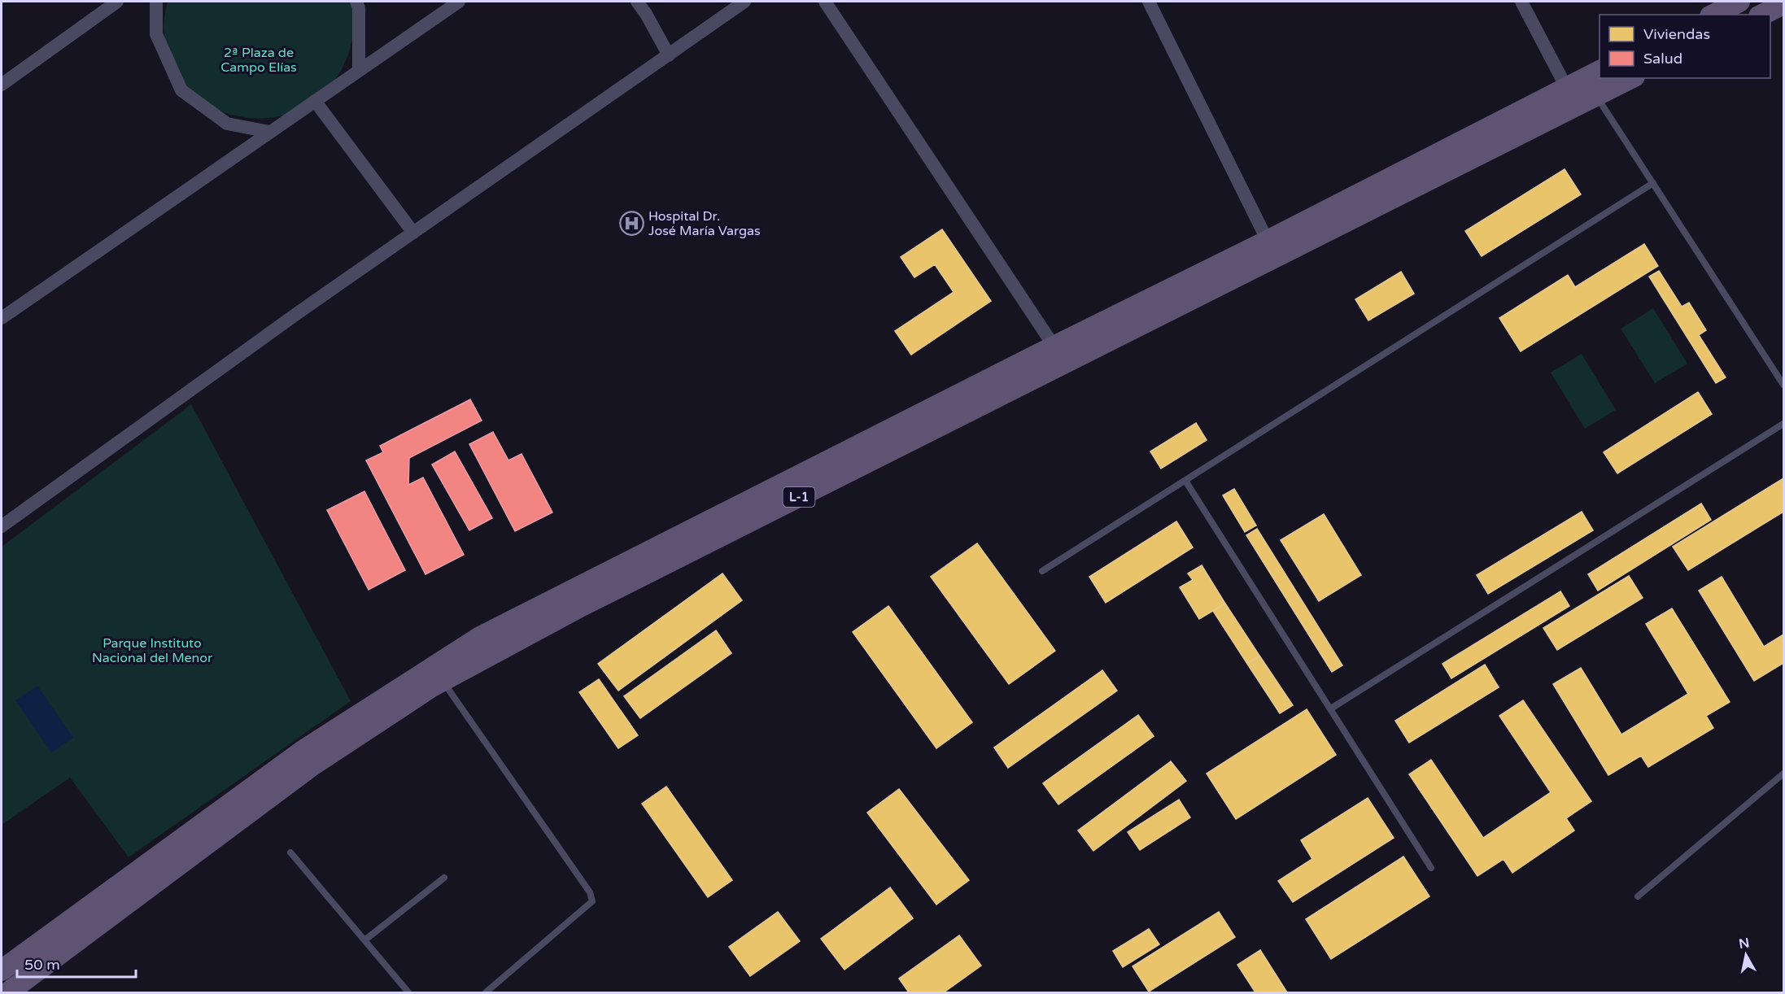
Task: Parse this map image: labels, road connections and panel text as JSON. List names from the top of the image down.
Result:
{
  "streets": {
    "main road": ["L-1"]
  },
  "parks": ["2ª Plaza de Campo Elías", "Parque Instituto Nacional del Menor"],
  "places": {
    "hospital": ["Hospital Dr. José María Vargas"]
  },
  "legend": ["Viviendas", "Salud"],
  "scale_bar": "50 m",
  "north": "top"
}
